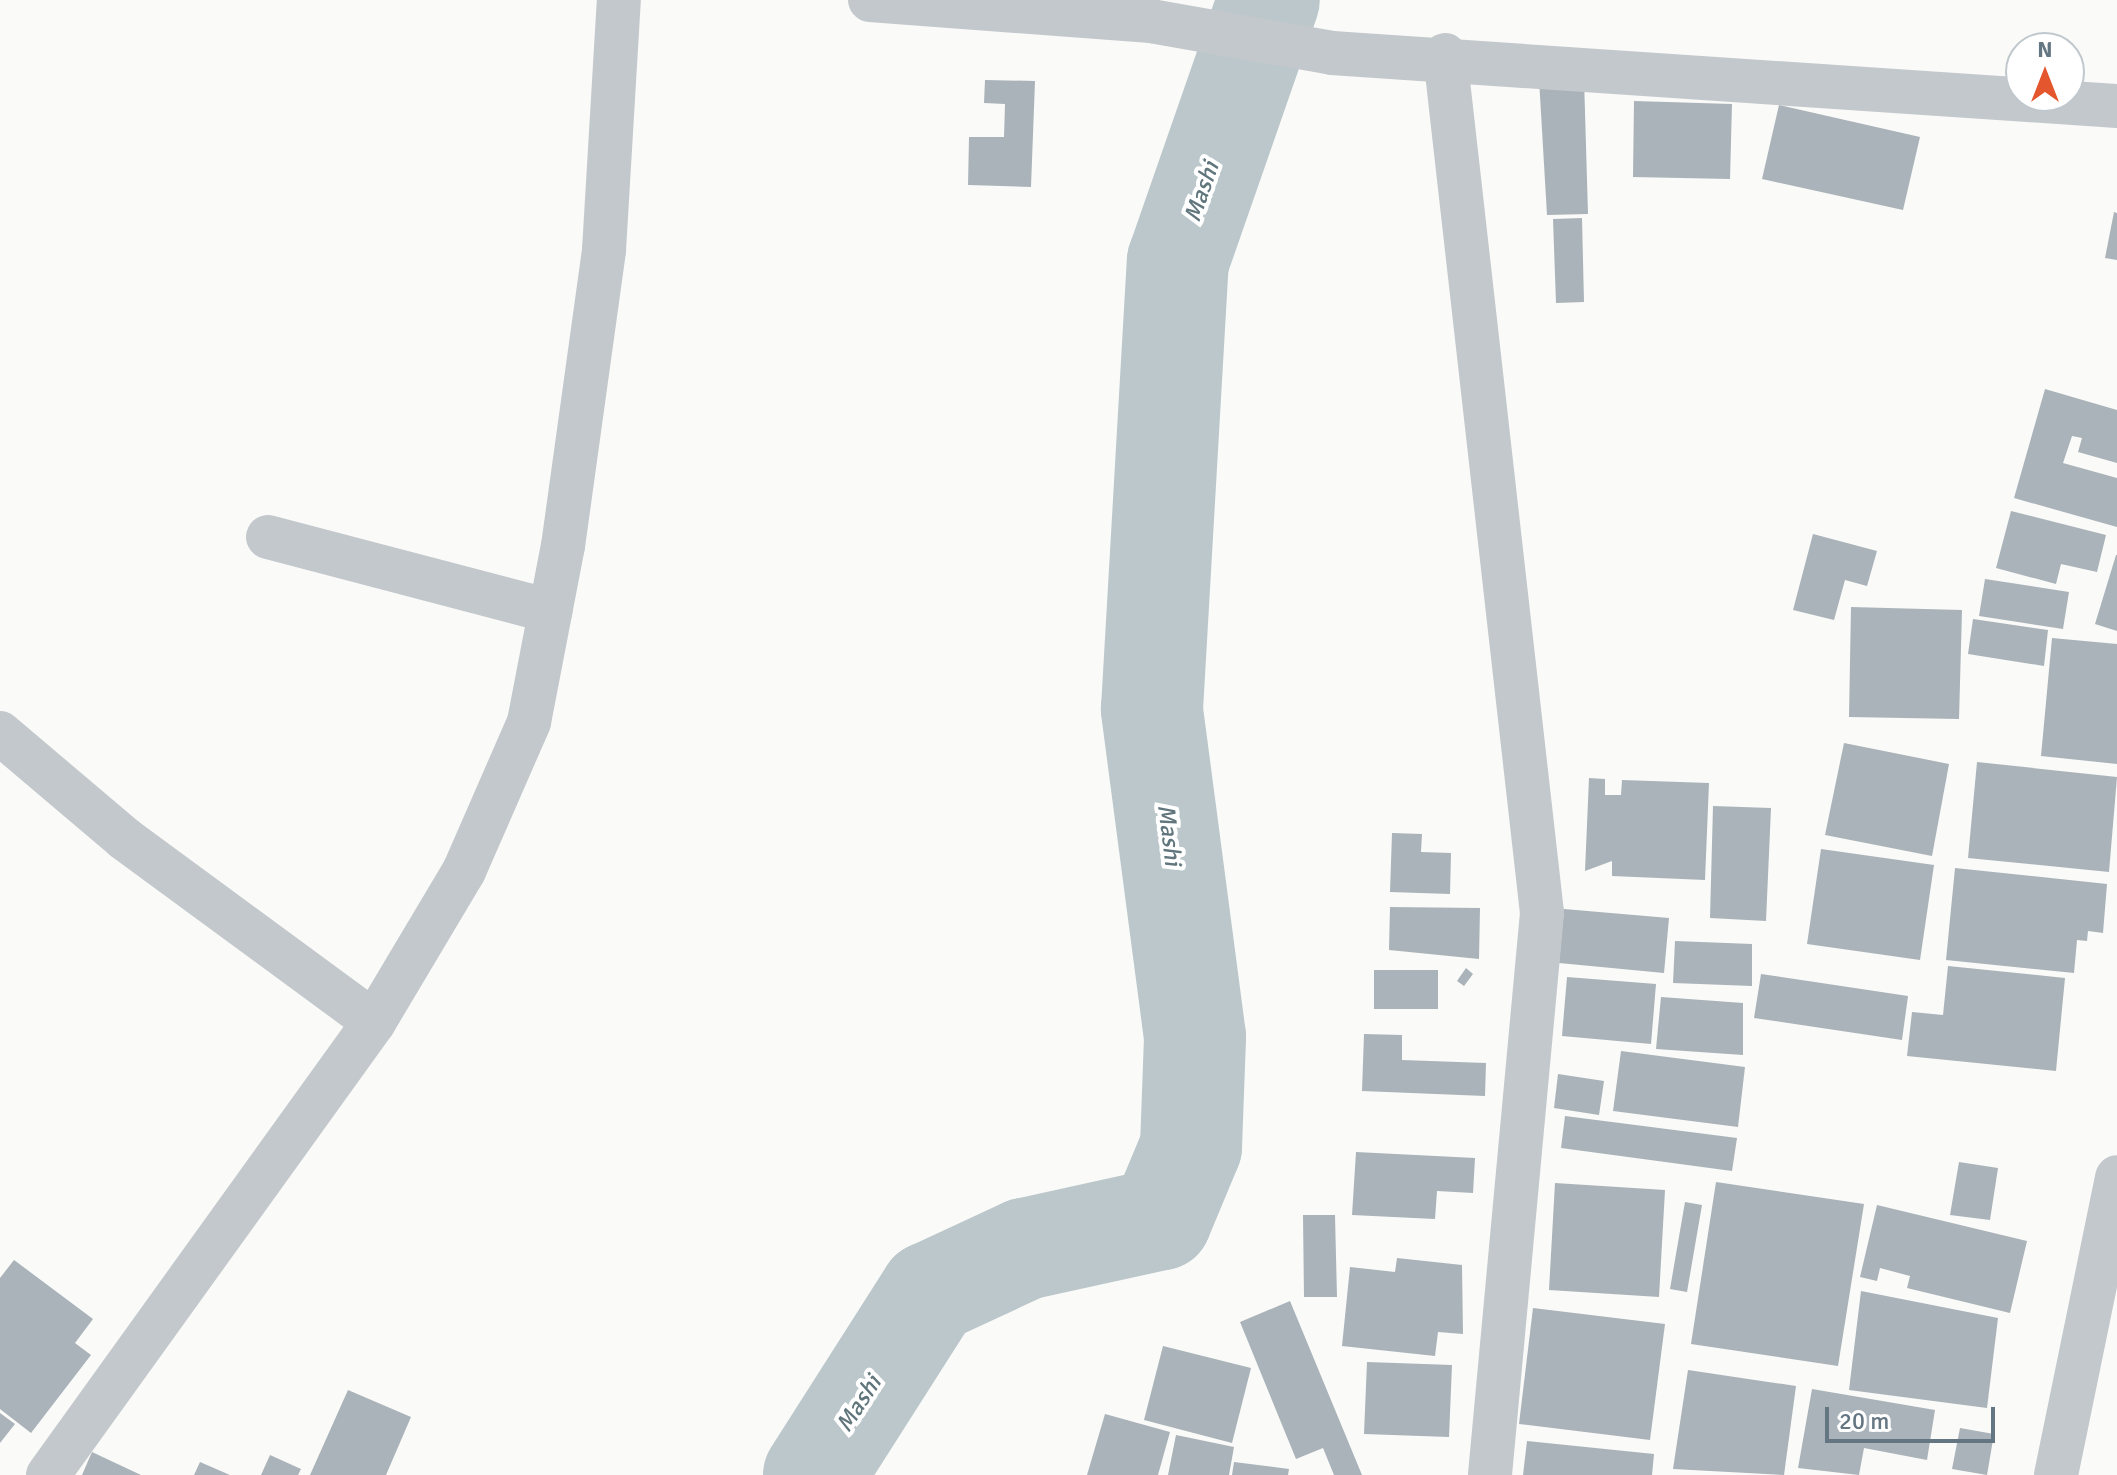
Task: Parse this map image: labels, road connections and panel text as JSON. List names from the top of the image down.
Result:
{
  "water": ["Mashi"],
  "scale_bar": "20 m",
  "north": "top"
}
